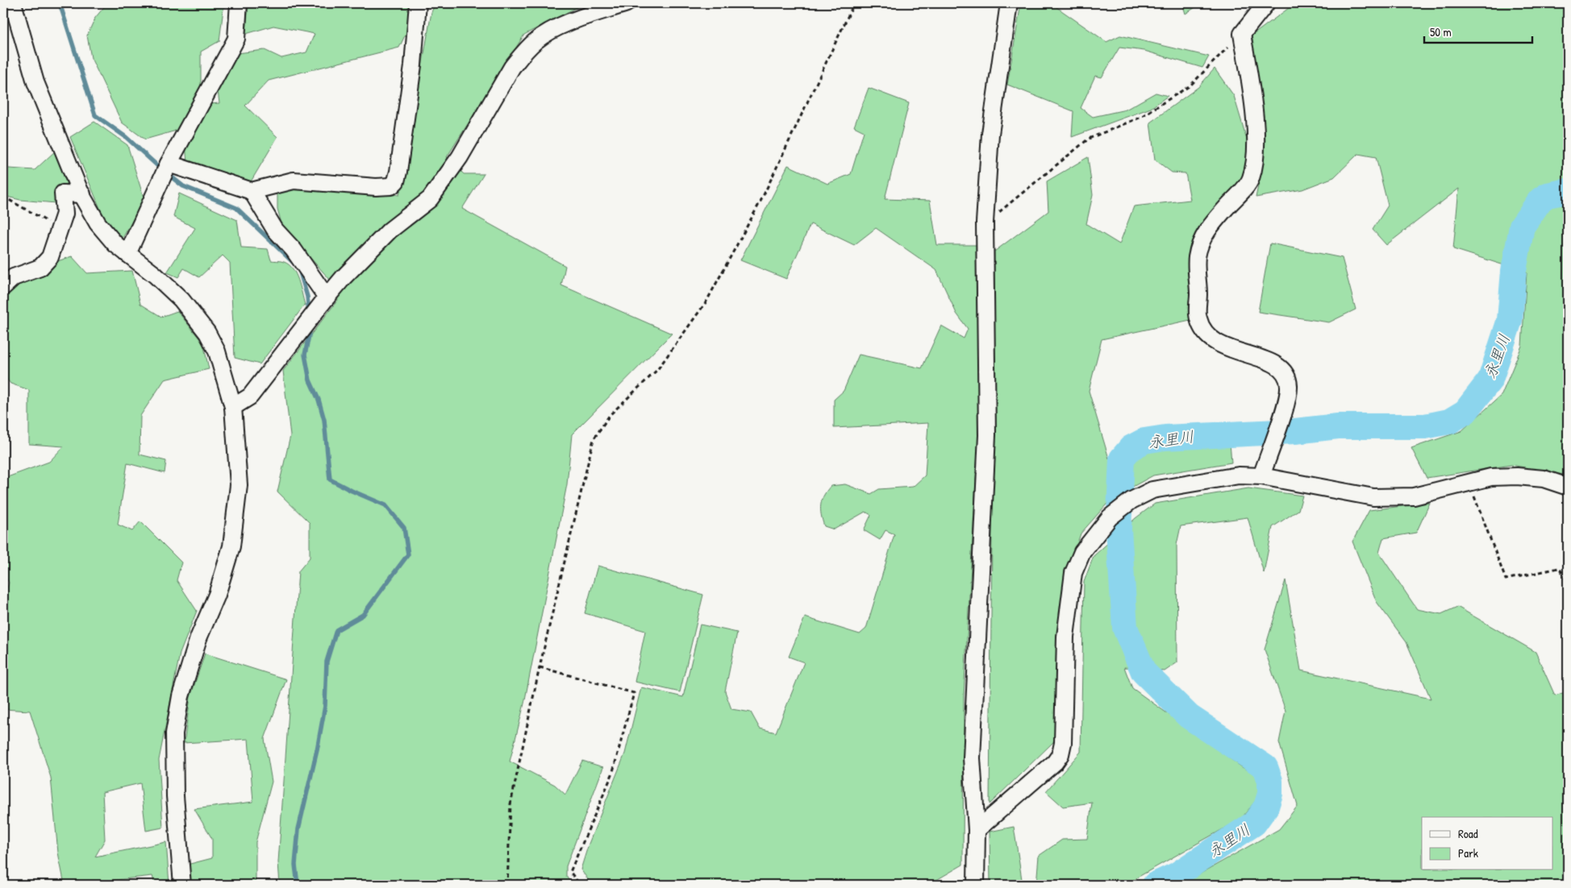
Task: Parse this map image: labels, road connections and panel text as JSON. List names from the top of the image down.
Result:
{
  "water": ["永里川"],
  "legend": ["Road", "Park"],
  "scale_bar": "50 m"
}
